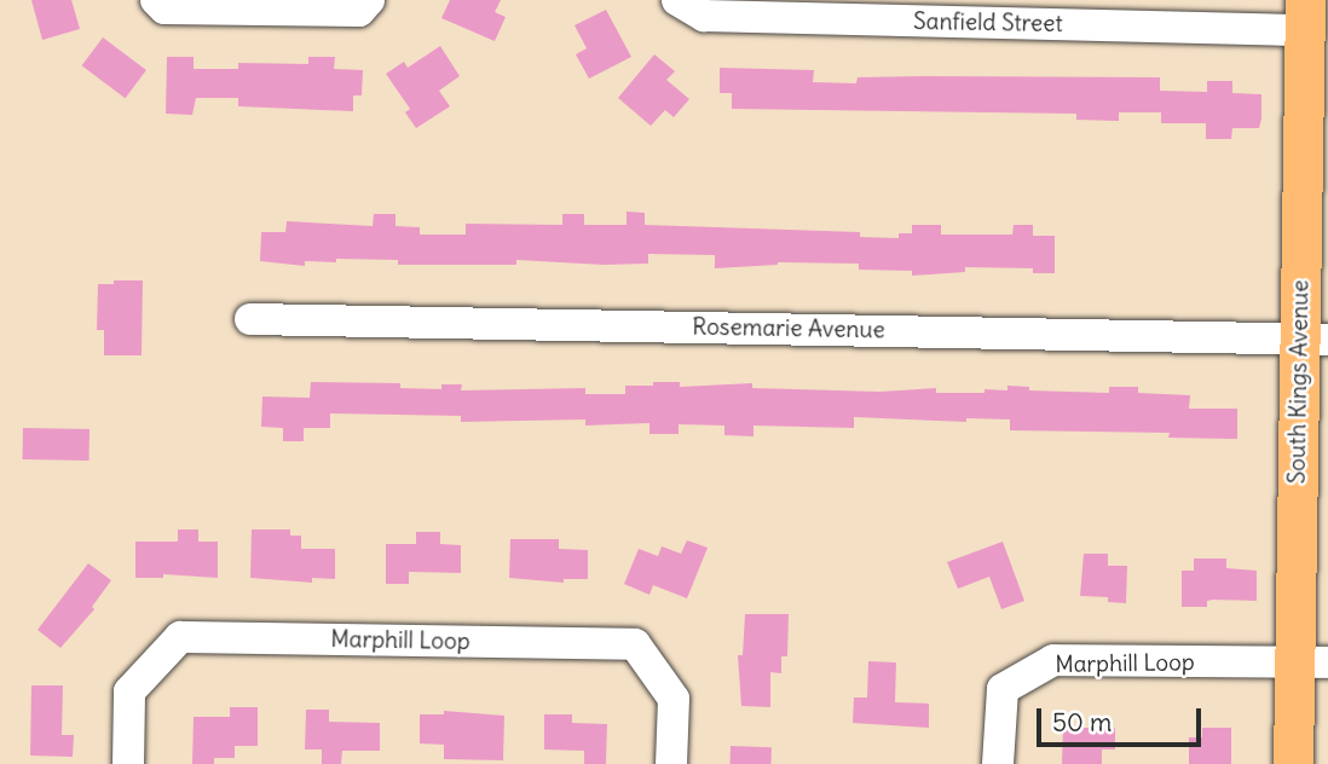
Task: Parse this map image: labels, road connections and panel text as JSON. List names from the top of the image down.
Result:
{
  "streets": {
    "main road": ["South Kings Avenue"],
    "street": ["Sanfield Street", "Rosemarie Avenue", "Marphill Loop"]
  },
  "crossings": [
    ["Sanfield Street", "South Kings Avenue"],
    ["Rosemarie Avenue", "South Kings Avenue"],
    ["South Kings Avenue", "Marphill Loop"]
  ],
  "scale_bar": "50 m"
}
